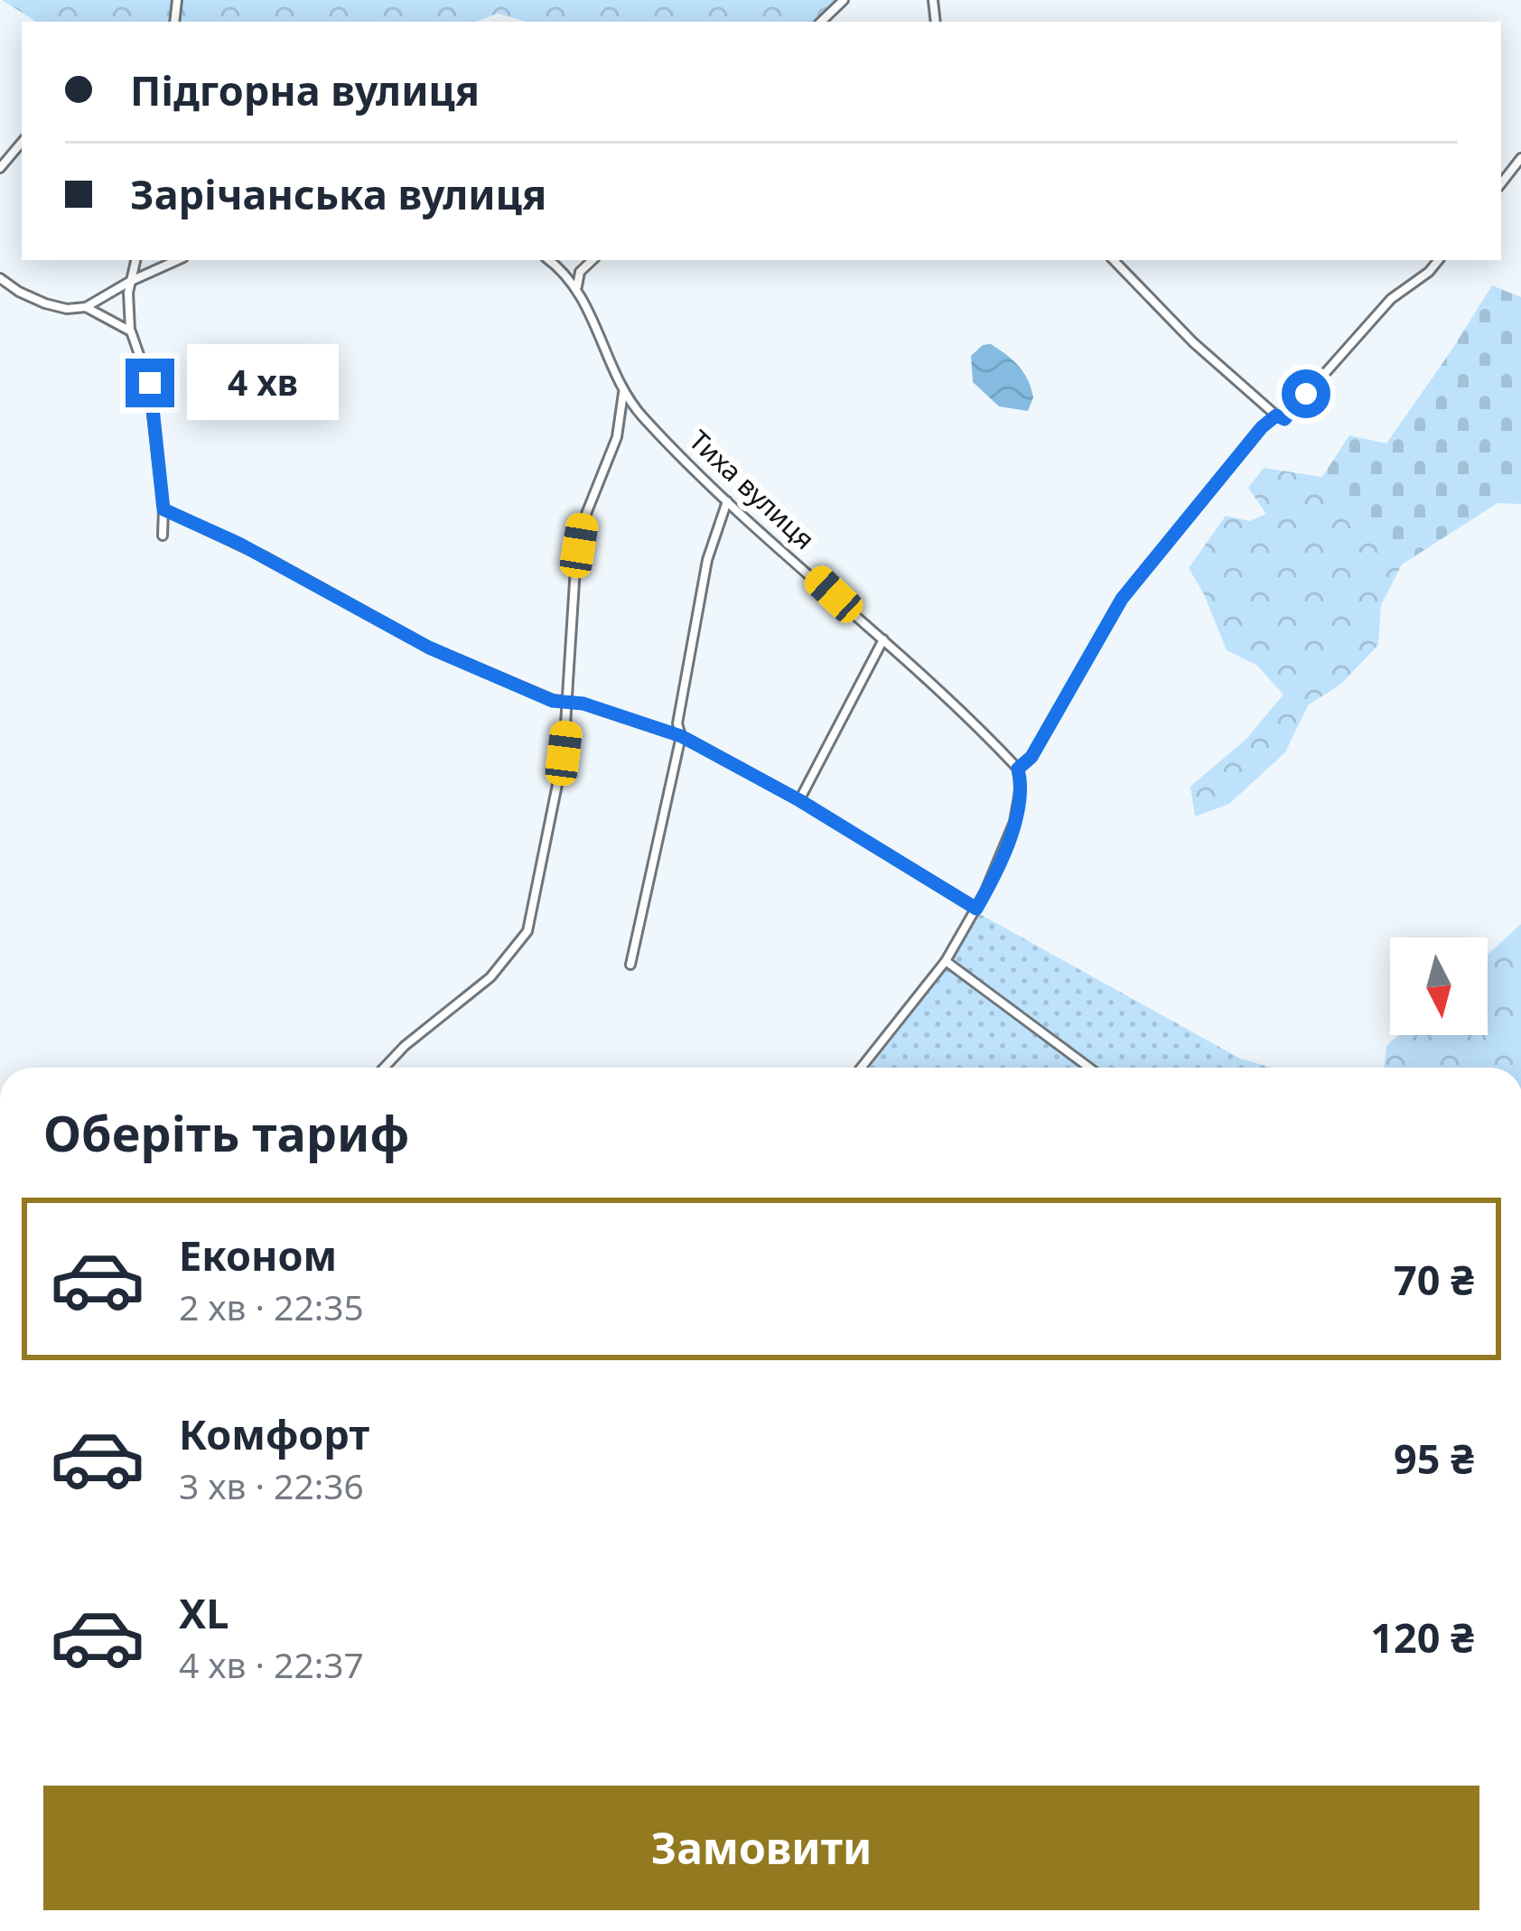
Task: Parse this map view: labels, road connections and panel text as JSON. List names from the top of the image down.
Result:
{
  "streets": {
    "street": ["Тиха вулиця"]
  },
  "north": "bottom",
  "page": {
    "banner": ["Підгорна вулиця", "Зарічанська вулиця"],
    "bubble": "4 хв",
    "heading": "Оберіть тариф",
    "list": [
      {
        "name": "Економ",
        "note": "2 хв · 22:35",
        "value": "70 ₴"
      },
      {
        "name": "Комфорт",
        "note": "3 хв · 22:36",
        "value": "95 ₴"
      },
      {
        "name": "XL",
        "note": "4 хв · 22:37",
        "value": "120 ₴"
      }
    ],
    "buttons": "Замовити"
  }
}
